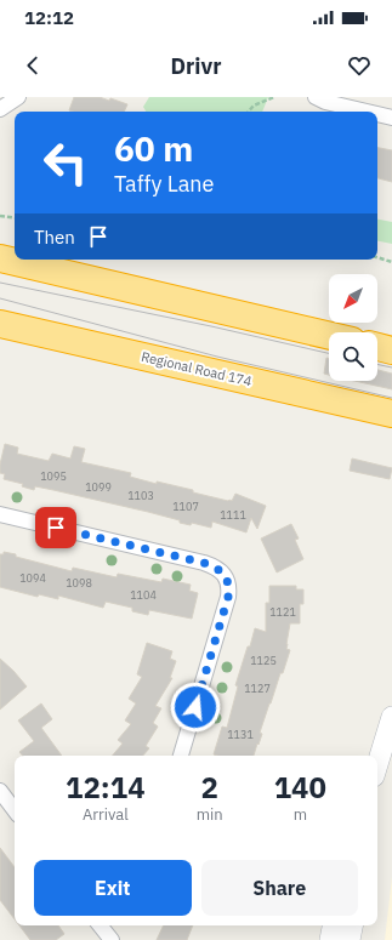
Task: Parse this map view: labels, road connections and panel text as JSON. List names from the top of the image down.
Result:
{
  "streets": {
    "highway": ["Regional Road 174"]
  },
  "house_numbers": [
    "1095",
    "1099",
    "1103",
    "1107",
    "1111",
    "1094",
    "1098",
    "1104",
    "1121",
    "1125",
    "1127",
    "1131"
  ],
  "north": "bottom left",
  "page": {
    "status": "12:12",
    "header": "Drivr",
    "turn": ["60 m", "Taffy Lane"],
    "then": "Then",
    "eta": [
      "12:14",
      "Arrival",
      "2",
      "min",
      "140",
      "m"
    ],
    "buttons": ["Exit", "Share"]
  }
}
